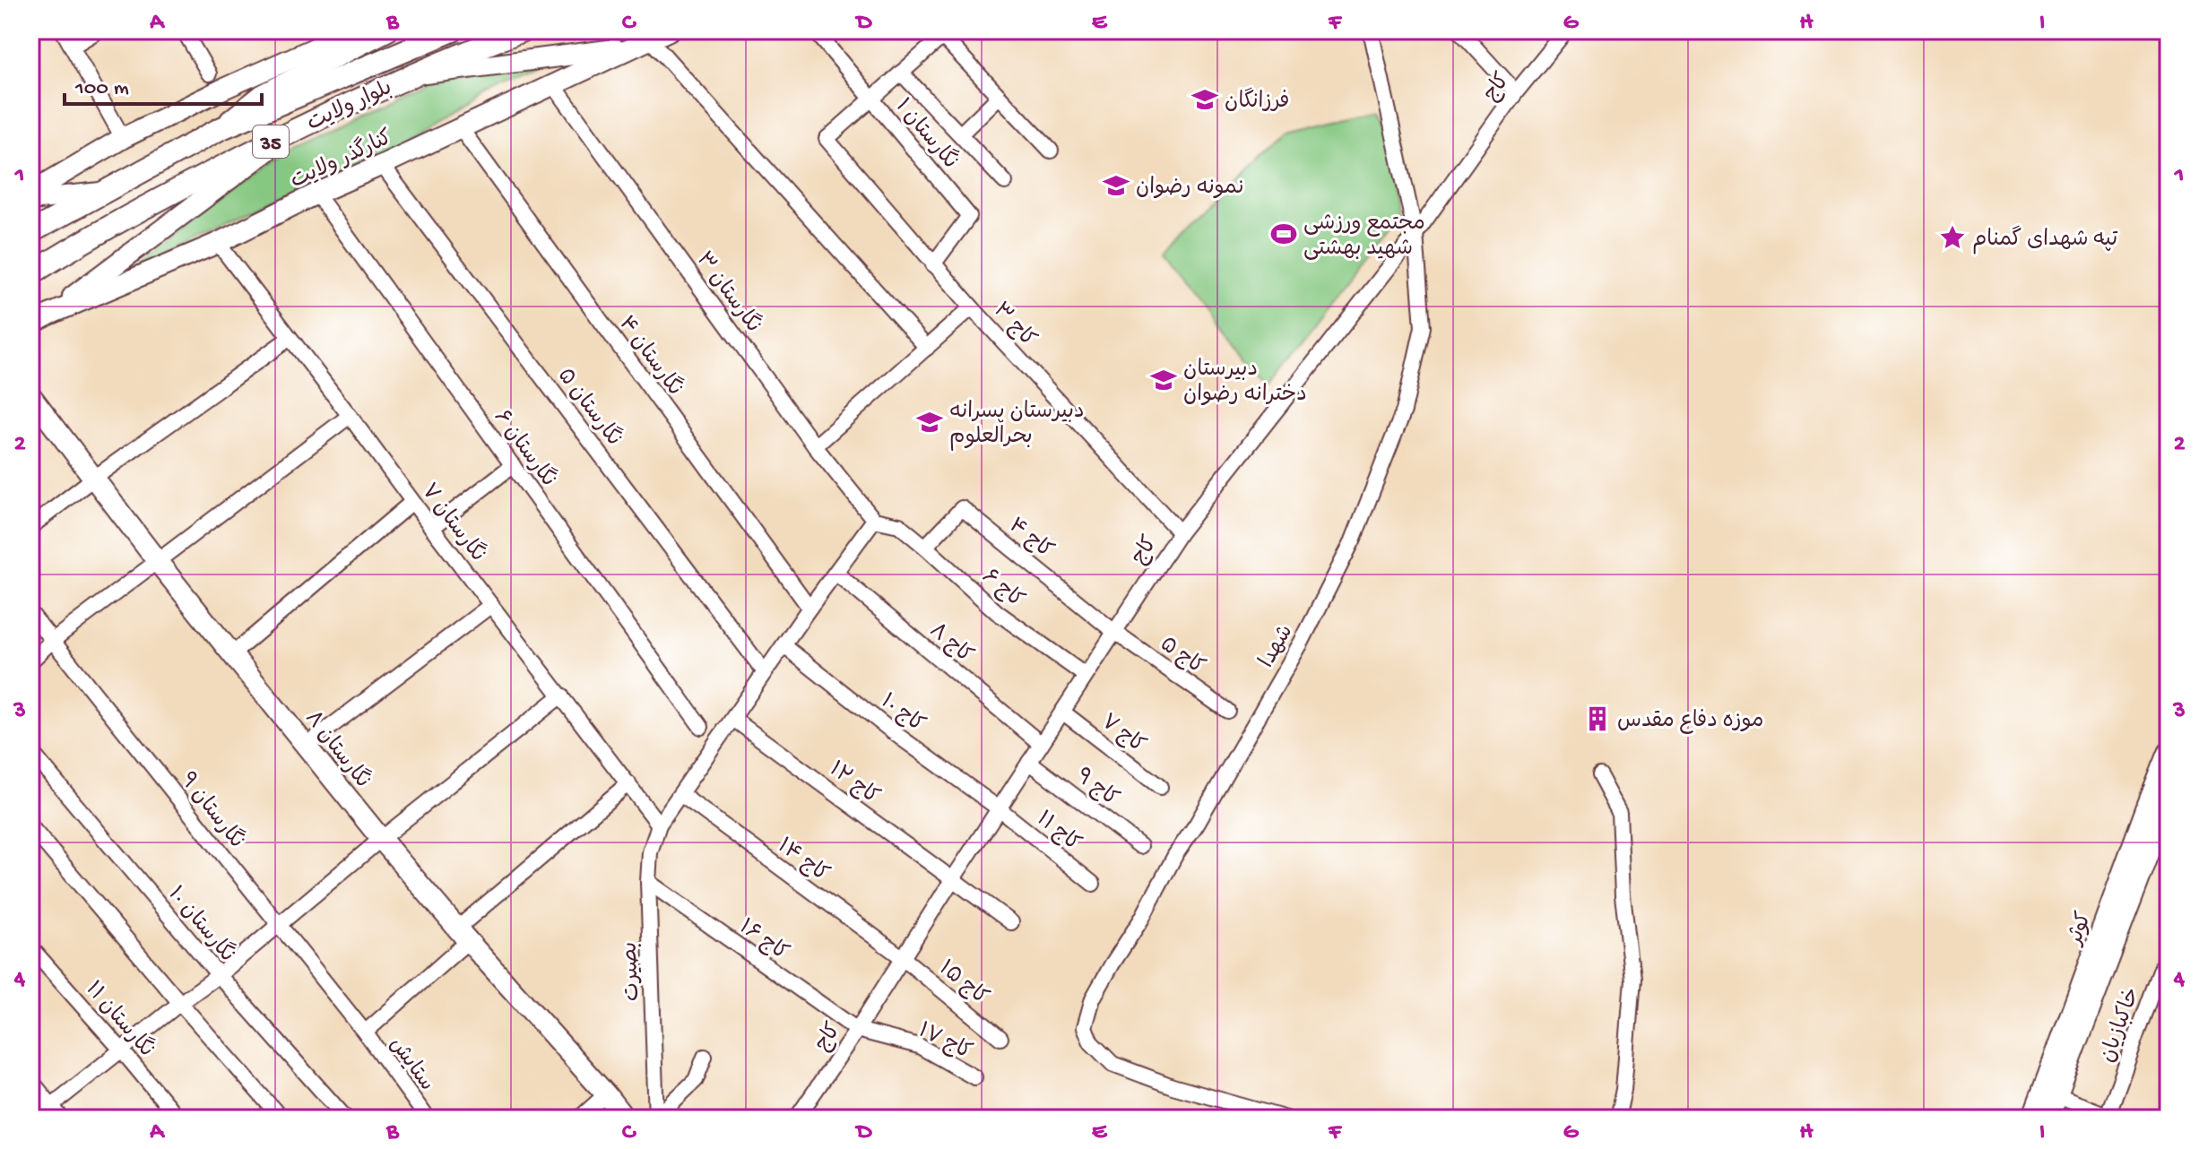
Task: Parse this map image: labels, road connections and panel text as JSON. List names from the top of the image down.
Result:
{
  "streets": {
    "main road": [
      "بلوار ولایت",
      "35",
      "کنارگذر ولایت",
      "نگارستان ۸",
      "کوثر"
    ],
    "street": [
      "کاج",
      "نگارستان ۱",
      "نگارستان ۳",
      "کاج ۳",
      "نگارستان ۴",
      "نگارستان ۵",
      "نگارستان ۶",
      "نگارستان ۷",
      "کاج ۴",
      "کاج ۶",
      "کاج ۸",
      "شهدا",
      "کاج ۵",
      "کاج ۱۰",
      "کاج ۷",
      "کاج ۱۲",
      "کاج ۹",
      "نگارستان ۹",
      "کاج ۱۱",
      "کاج ۱۴",
      "نگارستان ۱۰",
      "کاج ۱۶",
      "بصیرت",
      "کاج ۱۵",
      "نگارستان ۱۱",
      "خاکبازیان",
      "کاج ۱۷",
      "ستایش"
    ]
  },
  "crossings": [
    ["کاج", "کاج ۳"],
    ["کاج", "کاج ۴"],
    ["کاج", "کاج ۶"],
    ["کاج", "کاج ۸"],
    ["کاج", "شهدا"],
    ["کاج", "کاج ۵"],
    ["کاج", "کاج ۱۰"],
    ["کاج", "کاج ۷"],
    ["کاج", "کاج ۱۲"],
    ["کاج", "کاج ۹"],
    ["کاج", "کاج ۱۱"],
    ["کاج", "کاج ۱۴"],
    ["کاج", "کاج ۱۶"],
    ["کاج", "کاج ۱۵"],
    ["کاج", "کاج ۱۷"],
    ["نگارستان ۱", "کاج ۳"],
    ["کنارگذر ولایت", "نگارستان ۳"],
    ["کنارگذر ولایت", "نگارستان ۴"],
    ["کنارگذر ولایت", "نگارستان ۵"],
    ["کنارگذر ولایت", "نگارستان ۶"],
    ["کنارگذر ولایت", "نگارستان ۷"],
    ["نگارستان ۳", "کاج ۶"],
    ["نگارستان ۷", "بصیرت"],
    ["کاج ۴", "کاج ۶"],
    ["کاج ۴", "کاج ۵"],
    ["کاج ۱۰", "کاج ۱۱"],
    ["نگارستان ۹", "ستایش"],
    ["کاج ۱۴", "کاج ۱۵"],
    ["کاج ۱۶", "بصیرت"],
    ["کاج ۱۶", "کاج ۱۷"]
  ],
  "places": {
    "school or university": [
      "فرزانگان",
      "نمونه رضوان",
      "دبیرستان دخترانه رضوان",
      "دبیرستان پسرانه بحرالعلوم"
    ],
    "sports": ["مجتمع ورزشی شهید بهشتی"],
    "place": ["تپه شهدای گمنام"],
    "building": ["موزه دفاع مقدس"]
  },
  "scale_bar": "100 m",
  "grid": {
    "columns": [
      "A",
      "B",
      "C",
      "D",
      "E",
      "F",
      "G",
      "H",
      "I"
    ],
    "rows": [
      "1",
      "2",
      "3",
      "4"
    ]
  }
}
